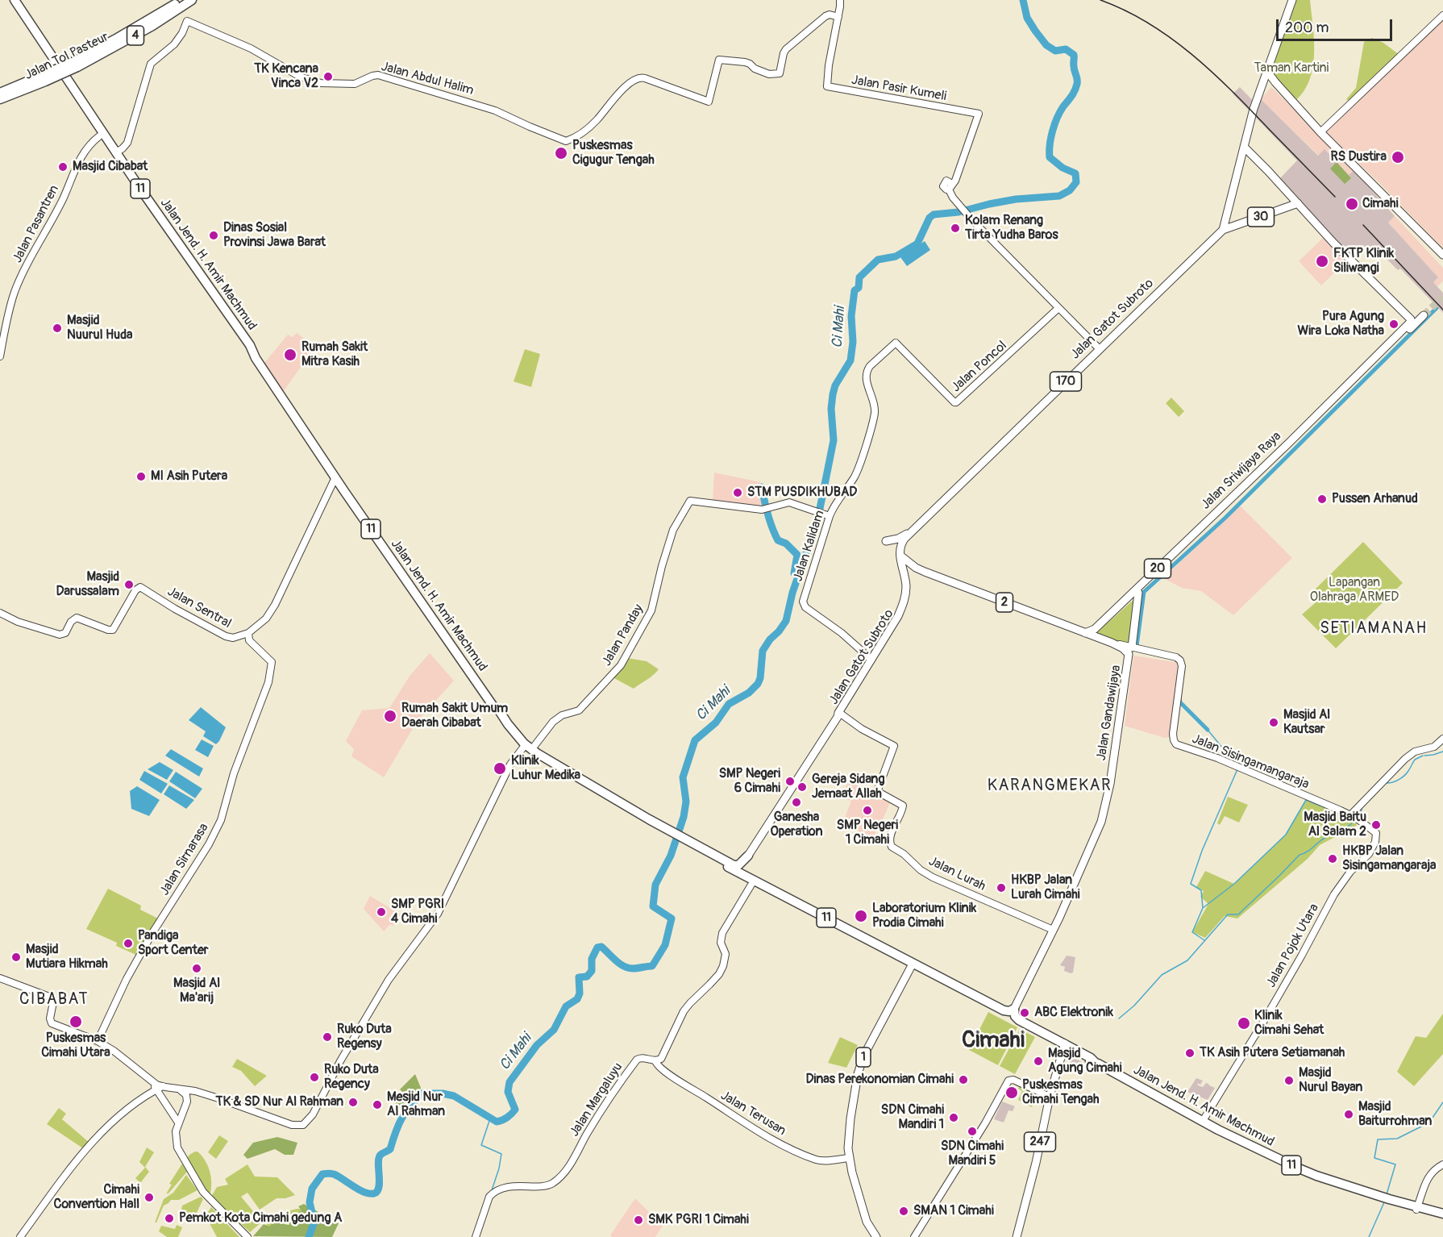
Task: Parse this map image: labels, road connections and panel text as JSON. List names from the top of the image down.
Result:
{
  "streets": {
    "highway": [
      "4",
      "Jalan Tol Pasteur",
      "11",
      "Jalan Jend. H. Amir Machmud"
    ],
    "main road": [
      "Jalan Abdul Halim",
      "Jalan Pasir Kumeli",
      "30",
      "Jalan Pasantren",
      "Jalan Gatot Subroto",
      "Jalan Poncol",
      "170",
      "Jalan Sriwijaya Raya",
      "Jalan Kalidam",
      "20",
      "2",
      "Jalan Sentral",
      "Jalan Panday",
      "Jalan Gandawijaya",
      "Jalan Sisingamangaraja",
      "Jalan Sirnarasa",
      "Jalan Lurah",
      "Jalan Pojok Utara",
      "1",
      "Jalan Margaluyu",
      "Jalan Terusan",
      "247"
    ]
  },
  "crossings": [
    ["Jalan Abdul Halim", "Jalan Pasir Kumeli"],
    ["Jalan Abdul Halim", "Jalan Jend. H. Amir Machmud"],
    ["Jalan Pasir Kumeli", "Jalan Gatot Subroto"],
    ["Jalan Pasir Kumeli", "Jalan Poncol"],
    ["30", "Jalan Gatot Subroto"],
    ["30", "Jalan Sriwijaya Raya"],
    ["Jalan Pasantren", "Jalan Jend. H. Amir Machmud"],
    ["Jalan Jend. H. Amir Machmud", "Jalan Gatot Subroto"],
    ["Jalan Jend. H. Amir Machmud", "Jalan Sentral"],
    ["Jalan Jend. H. Amir Machmud", "Jalan Panday"],
    ["Jalan Jend. H. Amir Machmud", "Jalan Gandawijaya"],
    ["Jalan Jend. H. Amir Machmud", "Jalan Pojok Utara"],
    ["Jalan Jend. H. Amir Machmud", "1"],
    ["Jalan Jend. H. Amir Machmud", "247"],
    ["Jalan Gatot Subroto", "170"],
    ["Jalan Gatot Subroto", "Jalan Kalidam"],
    ["Jalan Gatot Subroto", "2"],
    ["Jalan Gatot Subroto", "Jalan Lurah"],
    ["Jalan Poncol", "Jalan Kalidam"],
    ["Jalan Sriwijaya Raya", "2"],
    ["Jalan Kalidam", "Jalan Panday"],
    ["2", "Jalan Gandawijaya"],
    ["2", "Jalan Sisingamangaraja"],
    ["Jalan Sentral", "Jalan Sirnarasa"],
    ["Jalan Gandawijaya", "Jalan Sisingamangaraja"],
    ["Jalan Gandawijaya", "Jalan Lurah"],
    ["Jalan Sisingamangaraja", "Jalan Pojok Utara"],
    ["1", "Jalan Terusan"],
    ["Jalan Margaluyu", "Jalan Terusan"]
  ],
  "districts": [
    "SETIAMANAH",
    "KARANGMEKAR",
    "CIBABAT",
    "Cimahi"
  ],
  "water": ["Ci Mahi"],
  "parks": ["Taman Kartini", "Lapangan Olahraga ARMED"],
  "places": [
    "TK Kencana Vinca V2",
    "Puskesmas Cigugur Tengah",
    "RS Dustira",
    "Masjid Cibabat",
    "Cimahi",
    "Kolam Renang Tirta Yudha Baros",
    "Dinas Sosial Provinsi Jawa Barat",
    "FKTP Klinik Siliwangi",
    "Pura Agung Wira Loka Natha",
    "Masjid Nuurul Huda",
    "Rumah Sakit Mitra Kasih",
    "MI Asih Putera",
    "STM PUSDIKHUBAD",
    "Pussen Arhanud",
    "Masjid Darussalam",
    "Rumah Sakit Umum Daerah Cibabat",
    "Masjid Al Kautsar",
    "Klinik Luhur Medika",
    "SMP Negeri 6 Cimahi",
    "Gereja Sidang Jemaat Allah",
    "Ganesha Operation",
    "SMP Negeri 1 Cimahi",
    "Masjid Baitu Al Salam 2",
    "HKBP Jalan Sisingamangaraja",
    "HKBP Jalan Lurah Cimahi",
    "SMP PGRI 4 Cimahi",
    "Laboratorium Klinik Prodia Cimahi",
    "Pandiga Sport Center",
    "Masjid Mutiara Hikmah",
    "Masjid Al Ma'arij",
    "ABC Elektronik",
    "Puskesmas Cimahi Utara",
    "Klinik Cimahi Sehat",
    "Ruko Duta Regensy",
    "TK Asih Putera Setiamanah",
    "Masjid Agung Cimahi",
    "Ruko Duta Regency",
    "Dinas Perekonomian Cimahi",
    "Masjid Nurul Bayan",
    "Puskesmas Cimahi Tengah",
    "TK & SD Nur Al Rahman",
    "Mesjid Nur Al Rahman",
    "Masjid Baiturrohman",
    "SDN Cimahi Mandiri 1",
    "SDN Cimahi Mandiri 5",
    "Cimahi Convention Hall",
    "SMAN 1 Cimahi",
    "Pemkot Kota Cimahi gedung A",
    "SMK PGRI 1 Cimahi"
  ],
  "scale_bar": "200 m"
}
